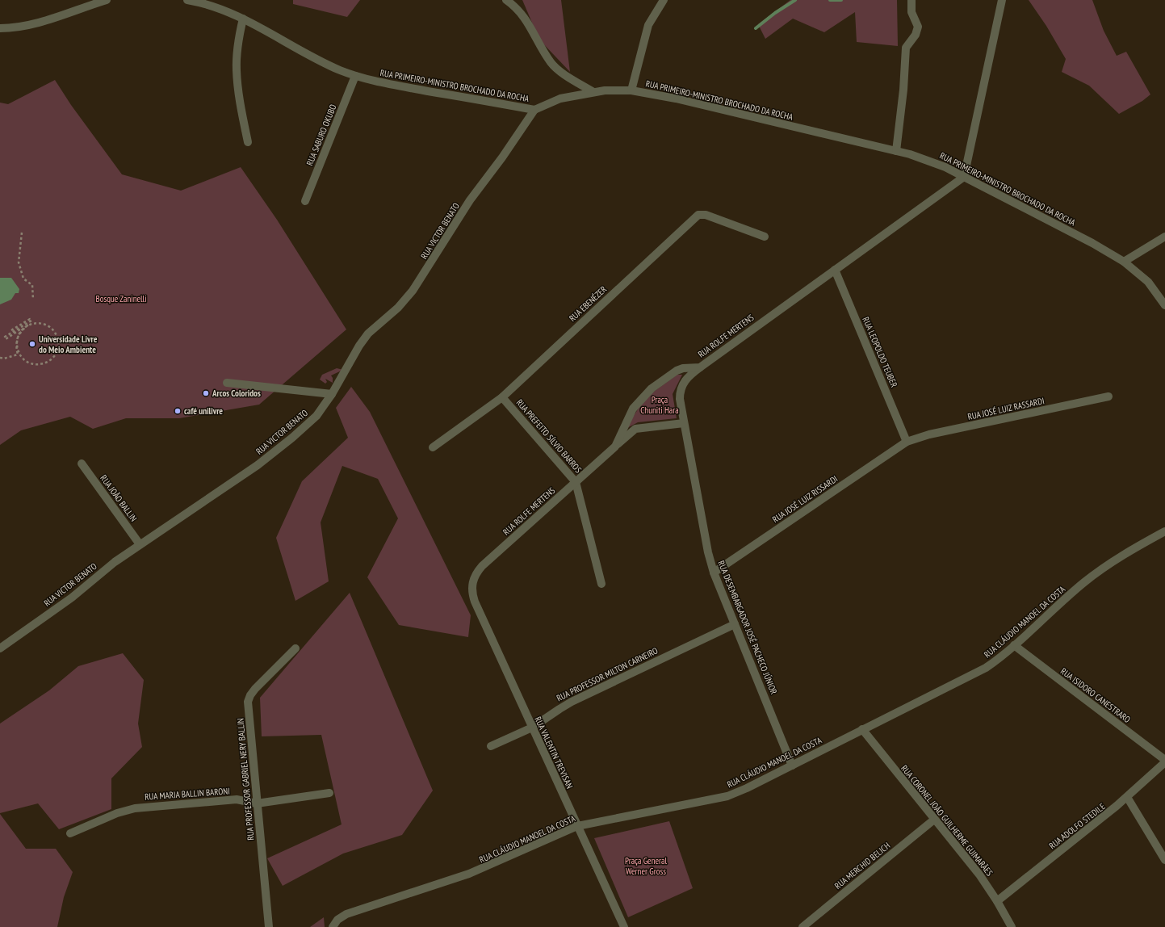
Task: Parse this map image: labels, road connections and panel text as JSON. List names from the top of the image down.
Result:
{
  "streets": {
    "street": [
      "RUA PRIMEIRO-MINISTRO BROCHADO DA ROCHA",
      "RUA SABURO OKUBO",
      "RUA VICTOR BENATO",
      "RUA EBENÉZER",
      "RUA ROLFE MERTENS",
      "RUA LEOPOLDO TEUBER",
      "RUA JOSÉ LUIZ RASSARDI",
      "RUA PREFEITO SÍLVIO BARROS",
      "RUA JOÃO BALLIN",
      "RUA JOSÉ LUIZ RISSARDI",
      "RUA CLÁUDIO MANOEL DA COSTA",
      "RUA DESEMBARGADOR JOSÉ PACHECO JÚNIOR",
      "RUA PROFESSOR MILTON CARNEIRO",
      "RUA ISIDORO CANESTRARO",
      "RUA VALENTIN TREVISAN",
      "RUA PROFESSOR GABRIEL NERY BALLIN",
      "RUA MARIA BALLIN BARONI",
      "RUA CORONEL JOÃO GUILHERME GUIMARÃES",
      "RUA ADOLFO STEDILE",
      "RUA MERCHID BELICH"
    ]
  },
  "crossings": [
    ["RUA PRIMEIRO-MINISTRO BROCHADO DA ROCHA", "RUA SABURO OKUBO"],
    ["RUA PRIMEIRO-MINISTRO BROCHADO DA ROCHA", "RUA VICTOR BENATO"],
    ["RUA PRIMEIRO-MINISTRO BROCHADO DA ROCHA", "RUA ROLFE MERTENS"],
    ["RUA VICTOR BENATO", "RUA JOÃO BALLIN"],
    ["RUA EBENÉZER", "RUA PREFEITO SÍLVIO BARROS"],
    ["RUA ROLFE MERTENS", "RUA LEOPOLDO TEUBER"],
    ["RUA ROLFE MERTENS", "RUA PREFEITO SÍLVIO BARROS"],
    ["RUA ROLFE MERTENS", "RUA DESEMBARGADOR JOSÉ PACHECO JÚNIOR"],
    ["RUA ROLFE MERTENS", "RUA VALENTIN TREVISAN"],
    ["RUA LEOPOLDO TEUBER", "RUA JOSÉ LUIZ RASSARDI"],
    ["RUA LEOPOLDO TEUBER", "RUA JOSÉ LUIZ RISSARDI"],
    ["RUA JOSÉ LUIZ RASSARDI", "RUA JOSÉ LUIZ RISSARDI"],
    ["RUA JOSÉ LUIZ RISSARDI", "RUA DESEMBARGADOR JOSÉ PACHECO JÚNIOR"],
    ["RUA CLÁUDIO MANOEL DA COSTA", "RUA DESEMBARGADOR JOSÉ PACHECO JÚNIOR"],
    ["RUA CLÁUDIO MANOEL DA COSTA", "RUA ISIDORO CANESTRARO"],
    ["RUA CLÁUDIO MANOEL DA COSTA", "RUA VALENTIN TREVISAN"],
    ["RUA CLÁUDIO MANOEL DA COSTA", "RUA CORONEL JOÃO GUILHERME GUIMARÃES"],
    ["RUA DESEMBARGADOR JOSÉ PACHECO JÚNIOR", "RUA PROFESSOR MILTON CARNEIRO"],
    ["RUA PROFESSOR MILTON CARNEIRO", "RUA VALENTIN TREVISAN"],
    ["RUA ISIDORO CANESTRARO", "RUA ADOLFO STEDILE"],
    ["RUA PROFESSOR GABRIEL NERY BALLIN", "RUA MARIA BALLIN BARONI"],
    ["RUA CORONEL JOÃO GUILHERME GUIMARÃES", "RUA ADOLFO STEDILE"],
    ["RUA CORONEL JOÃO GUILHERME GUIMARÃES", "RUA MERCHID BELICH"]
  ],
  "parks": ["Bosque Zaninelli", "Praça Chuniti Hara", "Praça General Werner Gross"],
  "places": ["Universidade Livre do Meio Ambiente", "Arcos Coloridos", "café unilivre"]
}
